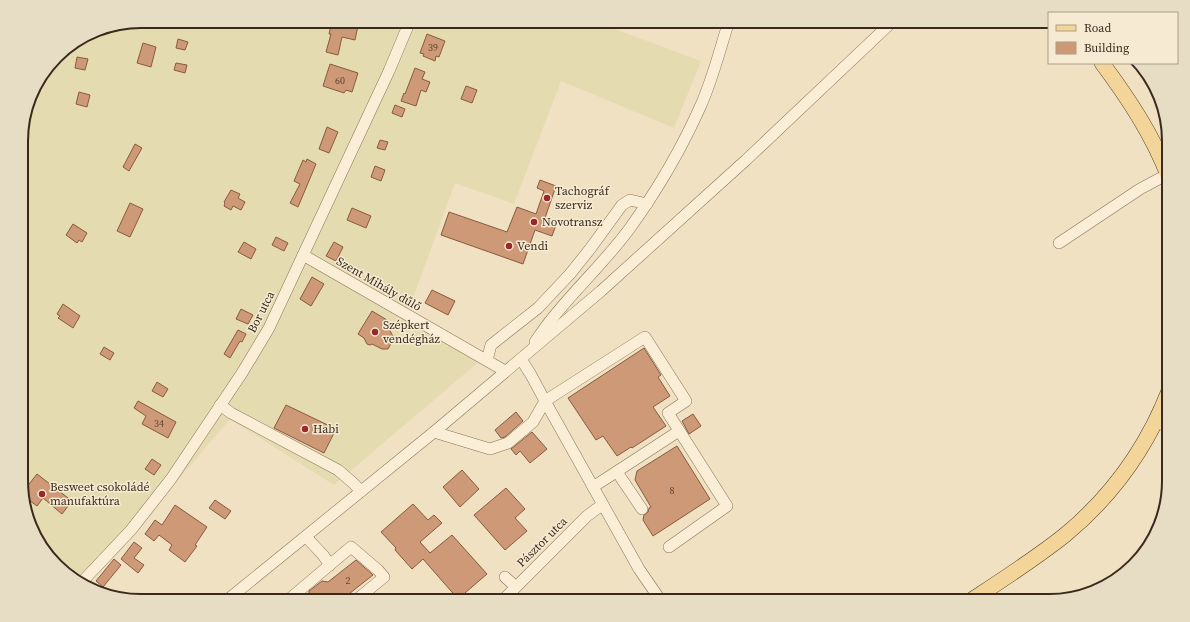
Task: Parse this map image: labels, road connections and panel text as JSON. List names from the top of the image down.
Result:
{
  "streets": {
    "street": ["Szent Mihály dűlő", "Bor utca", "Pásztor utca"]
  },
  "crossings": [
    ["Szent Mihály dűlő", "Bor utca"]
  ],
  "places": [
    "Tachográf szerviz",
    "Novotransz",
    "Vendi",
    "Szépkert vendégház",
    "Habi",
    "Besweet csokoládé manufaktúra"
  ],
  "house_numbers": [
    "39",
    "60",
    "34",
    "8",
    "2"
  ],
  "legend": ["Road", "Building"]
}
